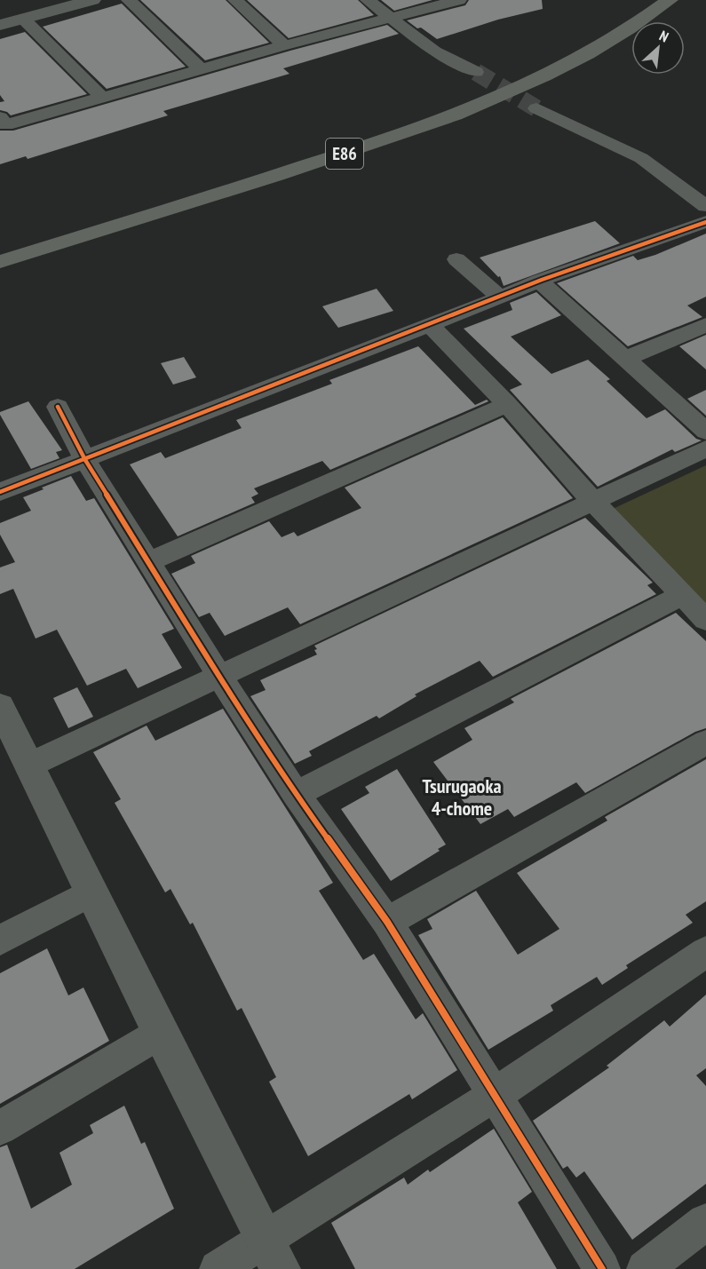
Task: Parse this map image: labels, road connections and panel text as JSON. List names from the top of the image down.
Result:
{
  "streets": {
    "highway": ["E86"]
  },
  "districts": ["Tsurugaoka 4-chome"],
  "north": "top right"
}
